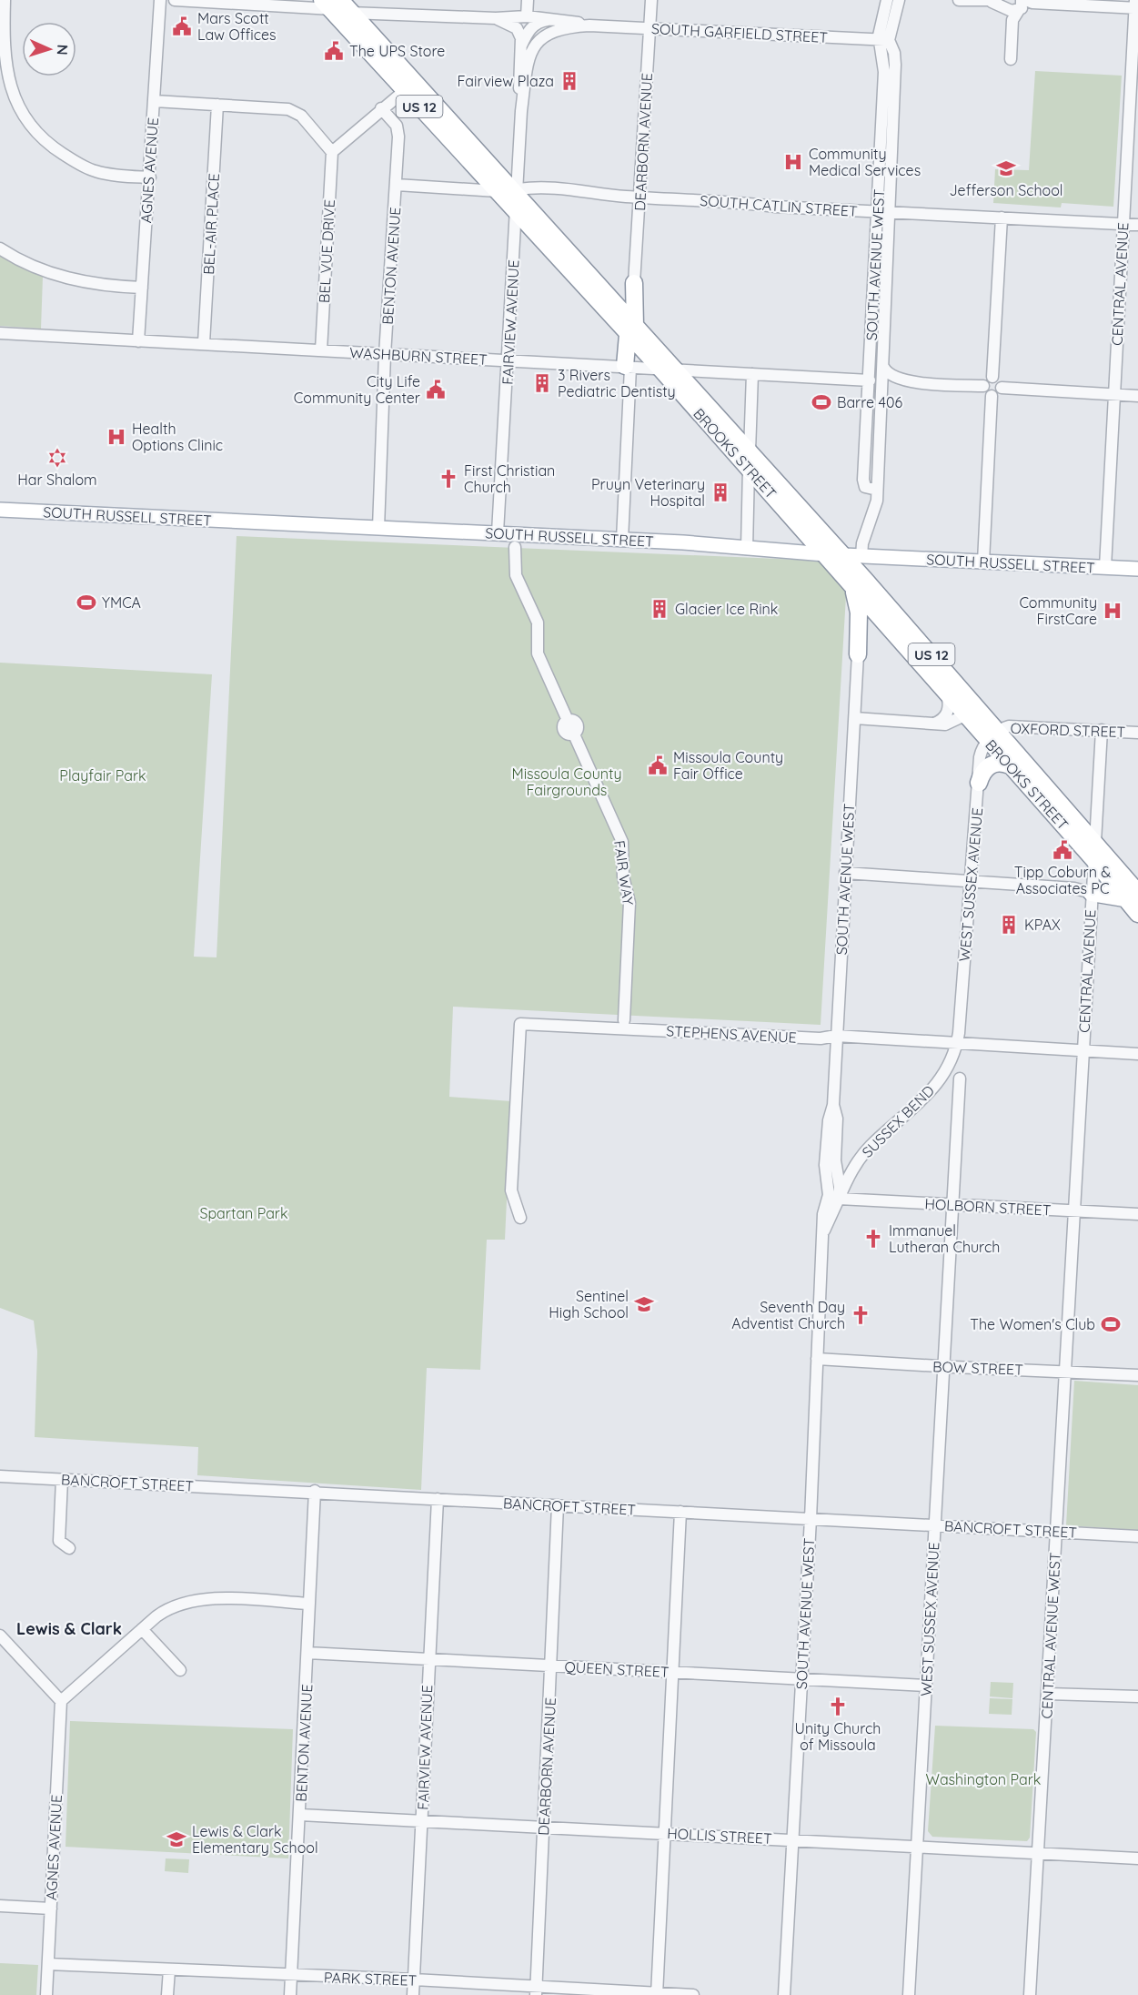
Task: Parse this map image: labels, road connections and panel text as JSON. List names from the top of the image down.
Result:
{
  "streets": {
    "highway": ["US 12", "BROOKS STREET"],
    "main road": ["SOUTH RUSSELL STREET"],
    "street": [
      "SOUTH GARFIELD STREET",
      "DEARBORN AVENUE",
      "AGNES AVENUE",
      "SOUTH CATLIN STREET",
      "BEL-AIR PLACE",
      "BEL VUE DRIVE",
      "SOUTH AVENUE WEST",
      "BENTON AVENUE",
      "CENTRAL AVENUE",
      "FAIRVIEW AVENUE",
      "WASHBURN STREET",
      "OXFORD STREET",
      "FAIR WAY",
      "WEST SUSSEX AVENUE",
      "STEPHENS AVENUE",
      "SUSSEX BEND",
      "HOLBORN STREET",
      "BOW STREET",
      "BANCROFT STREET",
      "CENTRAL AVENUE WEST",
      "QUEEN STREET",
      "HOLLIS STREET",
      "PARK STREET"
    ]
  },
  "crossings": [
    ["SOUTH GARFIELD STREET", "DEARBORN AVENUE"],
    ["SOUTH GARFIELD STREET", "SOUTH AVENUE WEST"],
    ["DEARBORN AVENUE", "SOUTH CATLIN STREET"],
    ["DEARBORN AVENUE", "BANCROFT STREET"],
    ["DEARBORN AVENUE", "QUEEN STREET"],
    ["DEARBORN AVENUE", "HOLLIS STREET"],
    ["DEARBORN AVENUE", "PARK STREET"],
    ["AGNES AVENUE", "WASHBURN STREET"],
    ["AGNES AVENUE", "PARK STREET"],
    ["SOUTH CATLIN STREET", "SOUTH AVENUE WEST"],
    ["SOUTH CATLIN STREET", "CENTRAL AVENUE"],
    ["SOUTH CATLIN STREET", "FAIRVIEW AVENUE"],
    ["SOUTH CATLIN STREET", "BROOKS STREET"],
    ["BEL-AIR PLACE", "WASHBURN STREET"],
    ["BEL VUE DRIVE", "WASHBURN STREET"],
    ["SOUTH AVENUE WEST", "WASHBURN STREET"],
    ["SOUTH AVENUE WEST", "SOUTH RUSSELL STREET"],
    ["SOUTH AVENUE WEST", "STEPHENS AVENUE"],
    ["SOUTH AVENUE WEST", "SUSSEX BEND"],
    ["SOUTH AVENUE WEST", "HOLBORN STREET"],
    ["SOUTH AVENUE WEST", "BOW STREET"],
    ["SOUTH AVENUE WEST", "BANCROFT STREET"],
    ["SOUTH AVENUE WEST", "QUEEN STREET"],
    ["SOUTH AVENUE WEST", "HOLLIS STREET"],
    ["BENTON AVENUE", "WASHBURN STREET"],
    ["BENTON AVENUE", "SOUTH RUSSELL STREET"],
    ["BENTON AVENUE", "BANCROFT STREET"],
    ["BENTON AVENUE", "QUEEN STREET"],
    ["BENTON AVENUE", "HOLLIS STREET"],
    ["BENTON AVENUE", "PARK STREET"],
    ["CENTRAL AVENUE", "BROOKS STREET"],
    ["CENTRAL AVENUE", "SOUTH RUSSELL STREET"],
    ["CENTRAL AVENUE", "OXFORD STREET"],
    ["CENTRAL AVENUE", "STEPHENS AVENUE"],
    ["CENTRAL AVENUE", "HOLBORN STREET"],
    ["CENTRAL AVENUE", "CENTRAL AVENUE WEST"],
    ["FAIRVIEW AVENUE", "WASHBURN STREET"],
    ["FAIRVIEW AVENUE", "BROOKS STREET"],
    ["FAIRVIEW AVENUE", "SOUTH RUSSELL STREET"],
    ["FAIRVIEW AVENUE", "BANCROFT STREET"],
    ["FAIRVIEW AVENUE", "QUEEN STREET"],
    ["FAIRVIEW AVENUE", "HOLLIS STREET"],
    ["FAIRVIEW AVENUE", "PARK STREET"],
    ["WASHBURN STREET", "BROOKS STREET"],
    ["BROOKS STREET", "SOUTH RUSSELL STREET"],
    ["BROOKS STREET", "OXFORD STREET"],
    ["BROOKS STREET", "WEST SUSSEX AVENUE"],
    ["OXFORD STREET", "WEST SUSSEX AVENUE"],
    ["WEST SUSSEX AVENUE", "STEPHENS AVENUE"],
    ["WEST SUSSEX AVENUE", "SUSSEX BEND"],
    ["WEST SUSSEX AVENUE", "HOLBORN STREET"],
    ["WEST SUSSEX AVENUE", "BOW STREET"],
    ["WEST SUSSEX AVENUE", "BANCROFT STREET"],
    ["WEST SUSSEX AVENUE", "QUEEN STREET"],
    ["WEST SUSSEX AVENUE", "HOLLIS STREET"],
    ["STEPHENS AVENUE", "SUSSEX BEND"],
    ["SUSSEX BEND", "HOLBORN STREET"],
    ["HOLBORN STREET", "CENTRAL AVENUE WEST"],
    ["BOW STREET", "CENTRAL AVENUE WEST"],
    ["BANCROFT STREET", "CENTRAL AVENUE WEST"],
    ["CENTRAL AVENUE WEST", "HOLLIS STREET"]
  ],
  "districts": ["Lewis & Clark"],
  "parks": [
    "Missoula County Fairgrounds",
    "Playfair Park",
    "Spartan Park",
    "Washington Park"
  ],
  "places": {
    "public building": [
      "Mars Scott Law Offices",
      "The UPS Store",
      "City Life Community Center",
      "Missoula County Fair Office",
      "Tipp Coburn & Associates PC"
    ],
    "building": [
      "Fairview Plaza",
      "3 Rivers Pediatric Dentisty",
      "Pruyn Veterinary Hospital",
      "Glacier Ice Rink",
      "KPAX"
    ],
    "hospital": ["Community Medical Services", "Health Options Clinic", "Community FirstCare"],
    "school or university": ["Jefferson School", "Sentinel High School", "Lewis & Clark Elementary School"],
    "sports": ["Barre 406", "YMCA", "The Women's Club"],
    "synagogue": ["Har Shalom"],
    "church": [
      "First Christian Church",
      "Immanuel Lutheran Church",
      "Seventh Day Adventist Church",
      "Unity Church of Missoula"
    ]
  },
  "north": "right"
}
